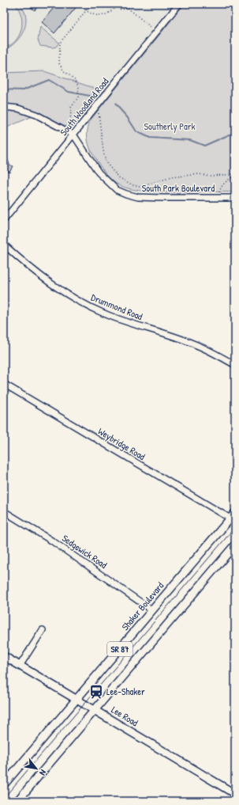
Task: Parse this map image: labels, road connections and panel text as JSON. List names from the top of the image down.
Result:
{
  "streets": {
    "main road": ["Shaker Boulevard", "SR 87", "Lee Road"],
    "street": [
      "South Woodland Road",
      "South Park Boulevard",
      "Drummond Road",
      "Weybridge Road",
      "Sedgewick Road"
    ]
  },
  "crossings": [
    ["South Woodland Road", "South Park Boulevard"],
    ["Weybridge Road", "Shaker Boulevard"],
    ["Sedgewick Road", "Shaker Boulevard"],
    ["Shaker Boulevard", "Lee Road"],
    ["SR 87", "Lee Road"]
  ],
  "parks": ["Southerly Park"],
  "places": {
    "station": ["Lee–Shaker"]
  },
  "north": "bottom right"
}
